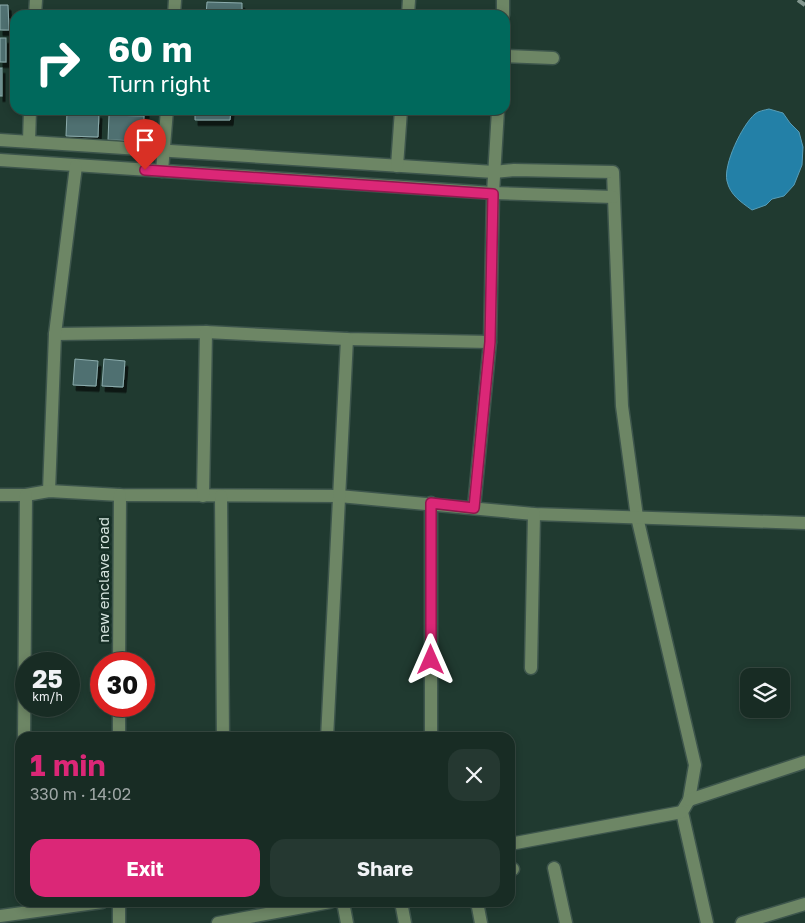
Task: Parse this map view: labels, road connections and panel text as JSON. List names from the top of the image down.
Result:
{
  "streets": {
    "street": ["new enclave road"]
  },
  "page": {
    "turn": ["60 m", "Turn right"],
    "speed": "25 km/h",
    "limit": "30",
    "heading": ["1 min", "330 m · 14:02"],
    "buttons": ["Exit", "Share"]
  }
}
